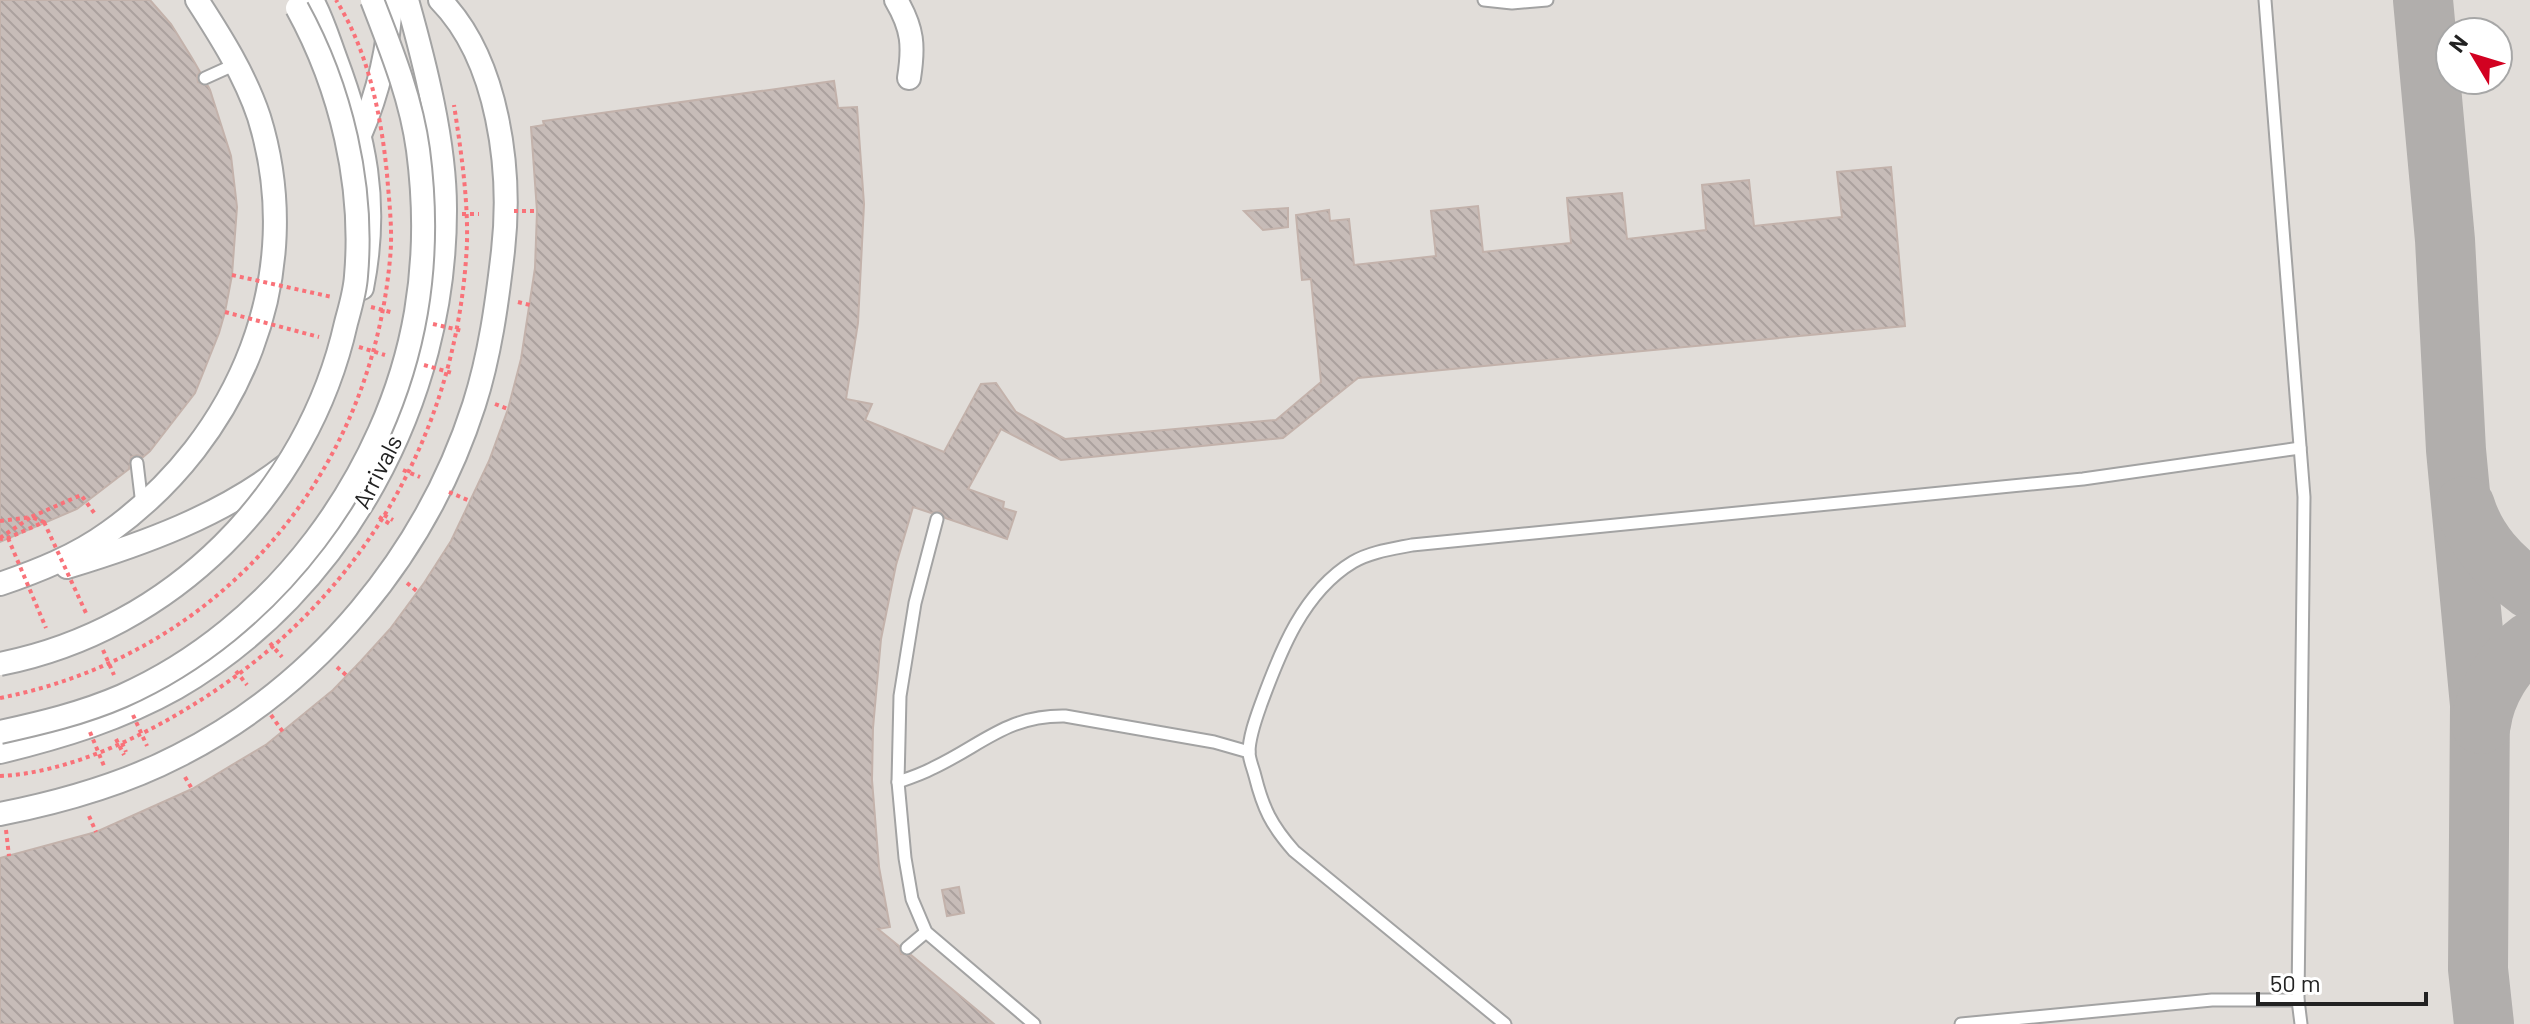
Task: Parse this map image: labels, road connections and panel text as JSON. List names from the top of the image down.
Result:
{
  "streets": {
    "street": ["Arrivals"]
  },
  "scale_bar": "50 m",
  "north": "top left"
}
